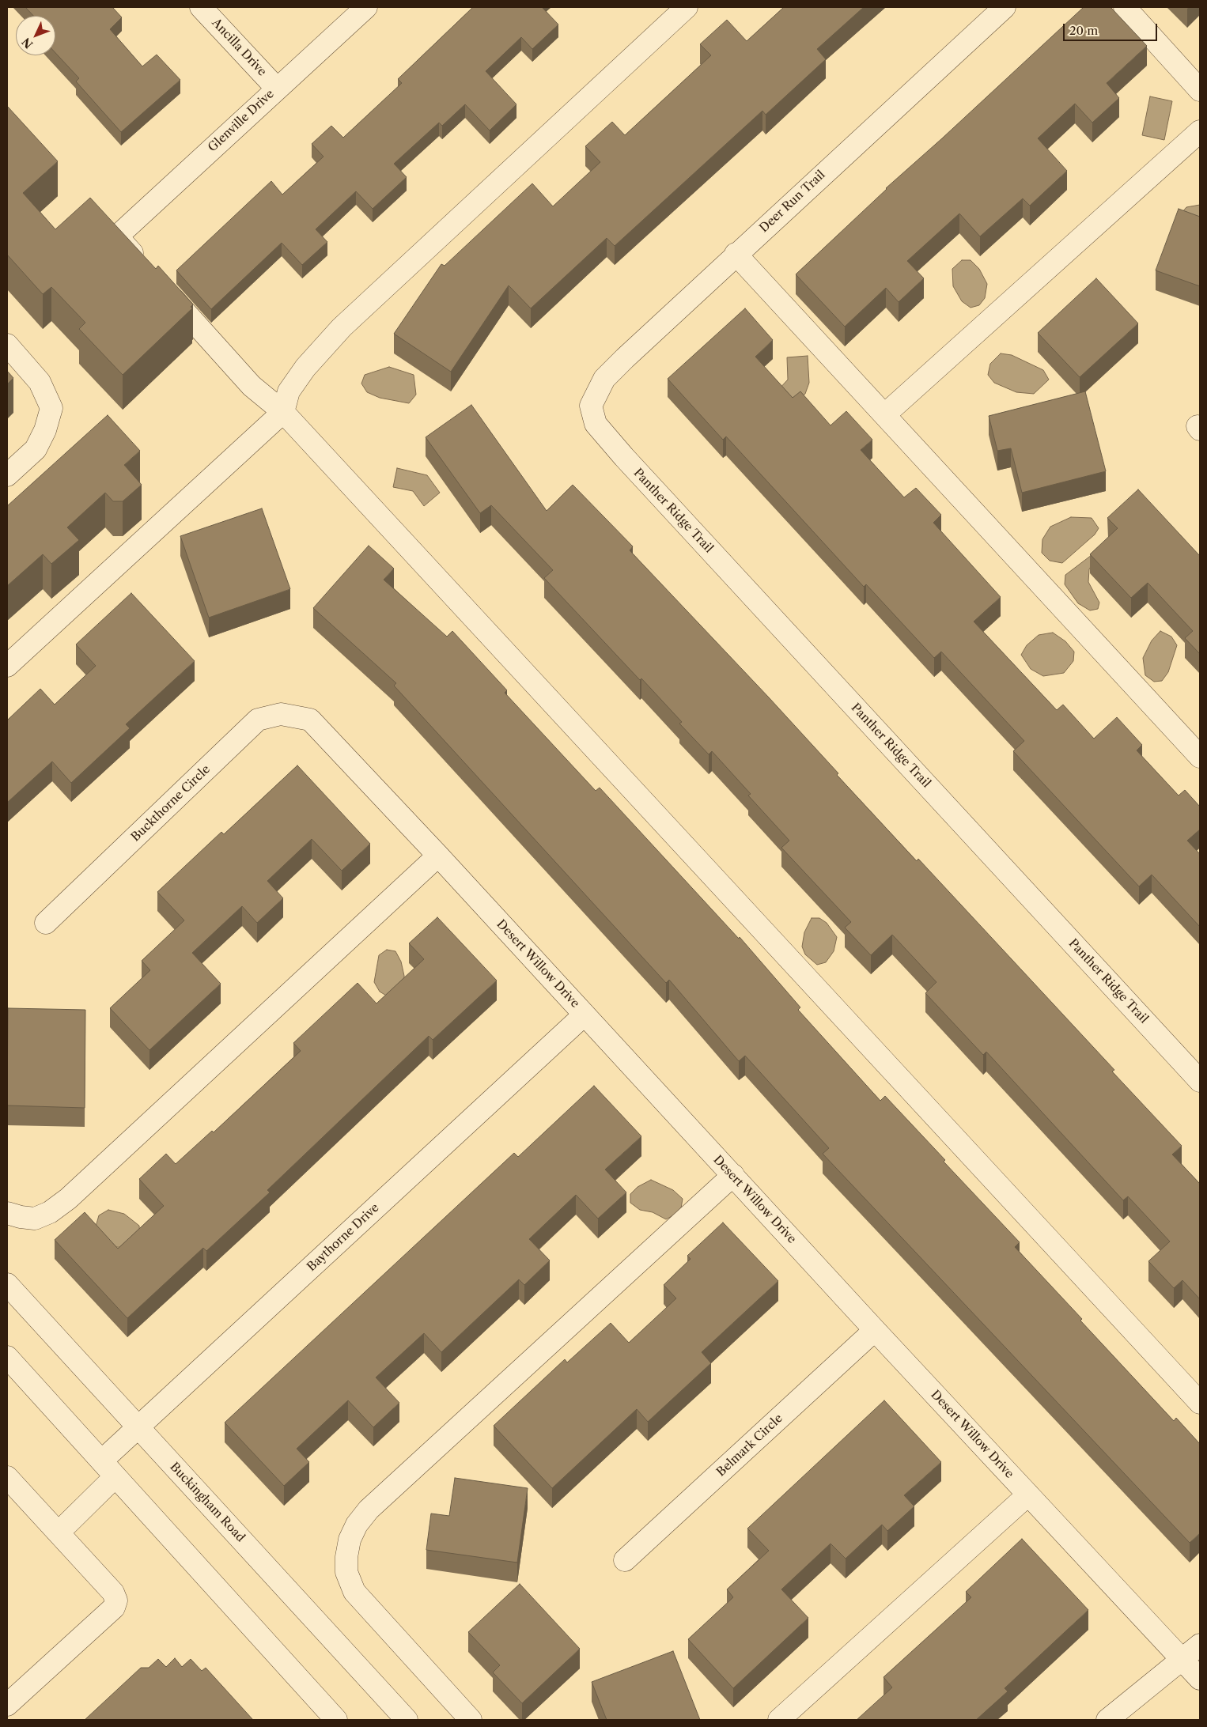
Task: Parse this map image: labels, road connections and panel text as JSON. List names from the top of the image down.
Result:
{
  "streets": {
    "street": [
      "Ancilla Drive",
      "Glenville Drive",
      "Deer Run Trail",
      "Panther Ridge Trail",
      "Buckthorne Circle",
      "Desert Willow Drive",
      "Baythorne Drive",
      "Belmark Circle",
      "Buckingham Road"
    ]
  },
  "crossings": [
    ["Ancilla Drive", "Glenville Drive"],
    ["Deer Run Trail", "Panther Ridge Trail"],
    ["Buckthorne Circle", "Desert Willow Drive"],
    ["Desert Willow Drive", "Baythorne Drive"],
    ["Desert Willow Drive", "Belmark Circle"],
    ["Baythorne Drive", "Buckingham Road"]
  ],
  "scale_bar": "20 m",
  "north": "bottom left"
}
